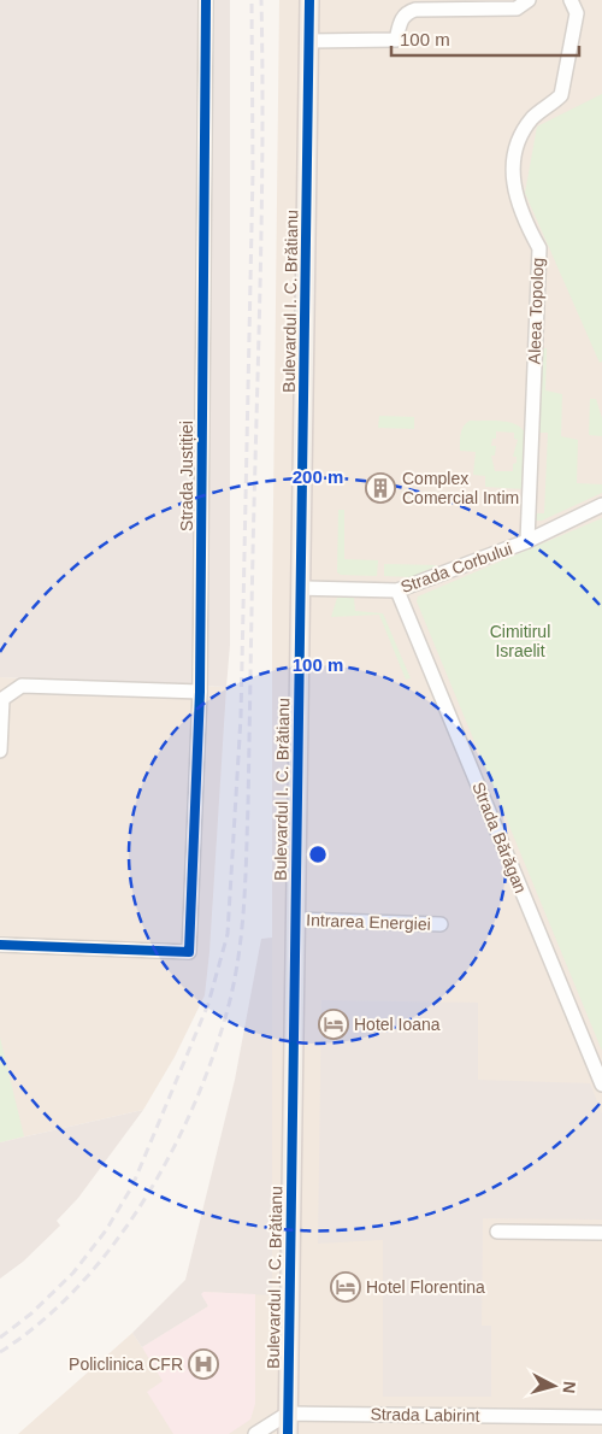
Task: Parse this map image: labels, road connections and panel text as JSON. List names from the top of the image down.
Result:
{
  "streets": {
    "main road": ["Bulevardul I. C. Brătianu"],
    "street": [
      "Aleea Topolog",
      "Strada Justiției",
      "Strada Corbului",
      "Strada Bărăgan",
      "Intrarea Energiei",
      "Strada Labirint"
    ]
  },
  "crossings": [
    ["Bulevardul I. C. Brătianu", "Strada Corbului"],
    ["Bulevardul I. C. Brătianu", "Intrarea Energiei"],
    ["Bulevardul I. C. Brătianu", "Strada Labirint"],
    ["Aleea Topolog", "Strada Corbului"],
    ["Strada Corbului", "Strada Bărăgan"]
  ],
  "parks": ["Cimitirul Israelit"],
  "places": {
    "building": ["Complex Comercial Intim"],
    "hotel": ["Hotel Ioana", "Hotel Florentina"],
    "hospital": ["Policlinica CFR"]
  },
  "scale_bar": "100 m",
  "north": "right",
  "rings": ["200 m", "100 m"]
}
